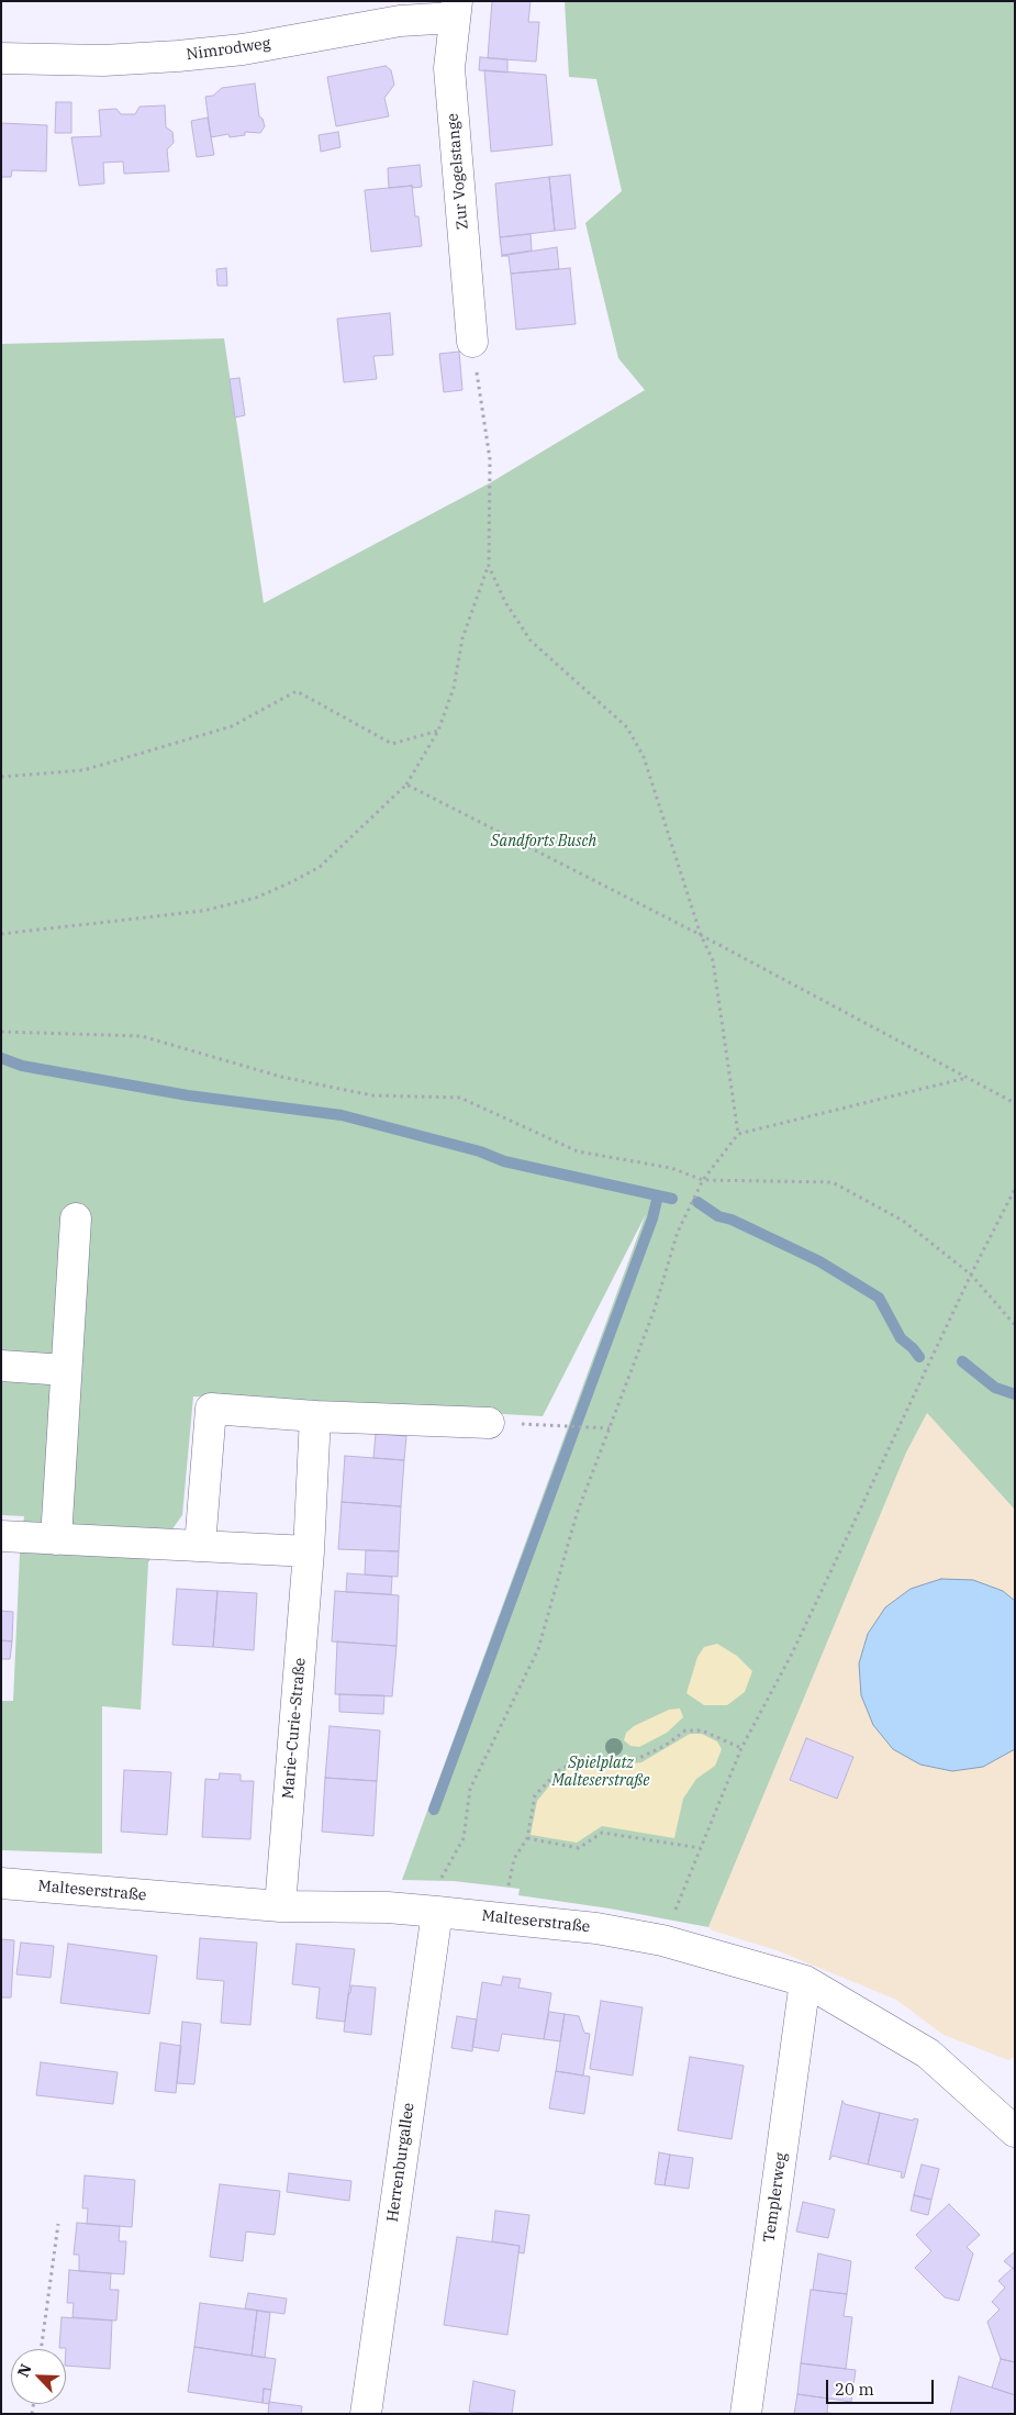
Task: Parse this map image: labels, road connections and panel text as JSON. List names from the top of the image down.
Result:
{
  "streets": {
    "street": [
      "Nimrodweg",
      "Zur Vogelstange",
      "Marie-Curie-Straße",
      "Malteserstraße",
      "Herrenburgallee",
      "Templerweg"
    ]
  },
  "crossings": [
    ["Nimrodweg", "Zur Vogelstange"],
    ["Marie-Curie-Straße", "Malteserstraße"],
    ["Malteserstraße", "Herrenburgallee"],
    ["Malteserstraße", "Templerweg"]
  ],
  "parks": ["Sandforts Busch", "Spielplatz Malteserstraße"],
  "scale_bar": "20 m",
  "north": "top left"
}
